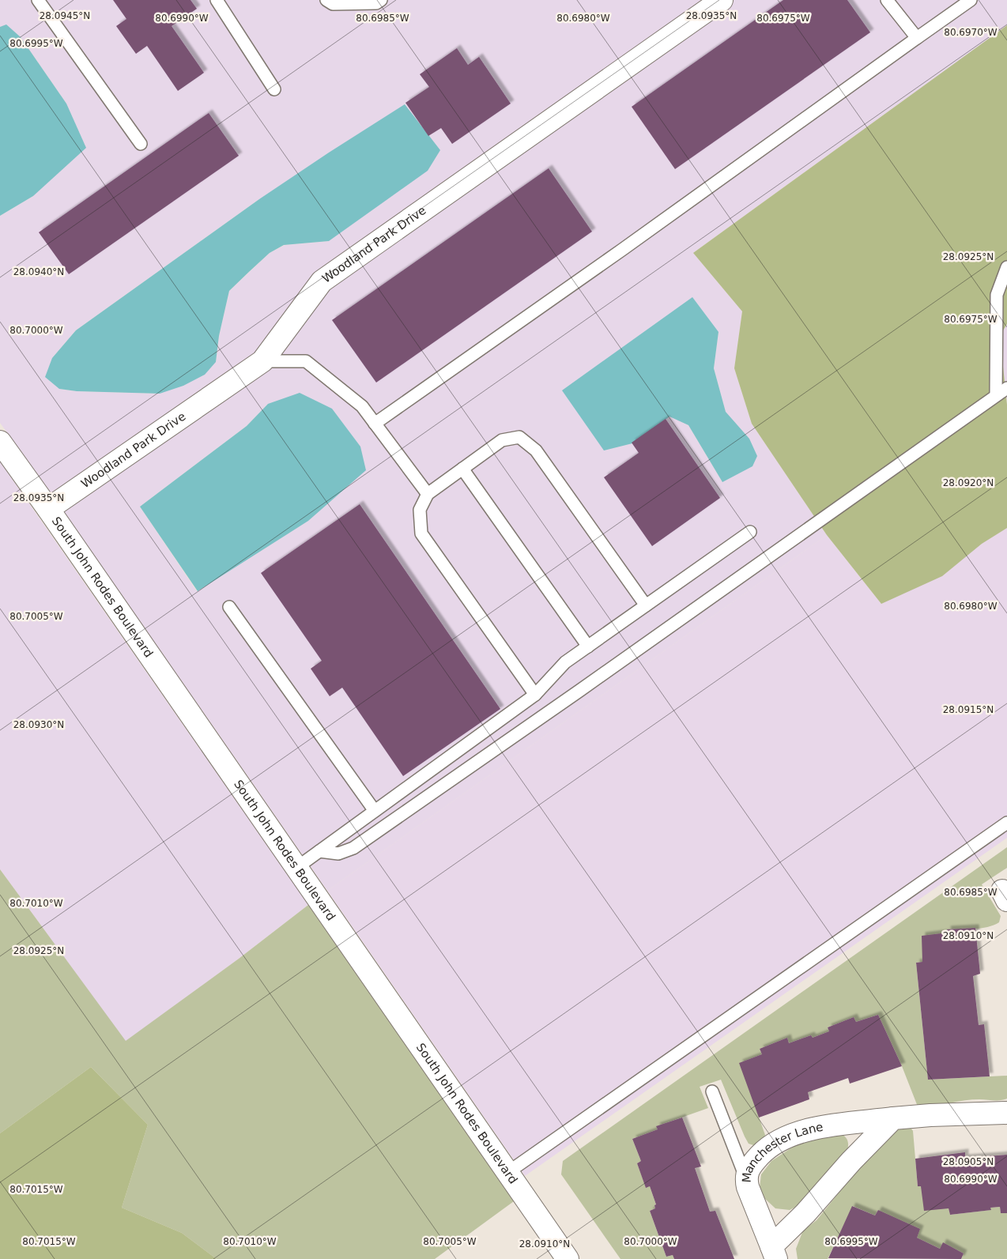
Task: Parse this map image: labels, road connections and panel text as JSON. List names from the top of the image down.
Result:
{
  "streets": {
    "street": ["Woodland Park Drive", "South John Rodes Boulevard", "Manchester Lane"]
  },
  "crossings": [
    ["Woodland Park Drive", "South John Rodes Boulevard"]
  ],
  "coordinates": [
    "28.0935°N",
    "28.0945°N",
    "80.6990°W",
    "80.6985°W",
    "80.6980°W",
    "80.6975°W",
    "80.6970°W",
    "80.6995°W",
    "28.0925°N",
    "28.0940°N",
    "80.7000°W",
    "28.0920°N",
    "80.7005°W",
    "28.0915°N",
    "28.0930°N",
    "80.7010°W",
    "28.0910°N",
    "28.0905°N",
    "80.7015°W"
  ]
}
